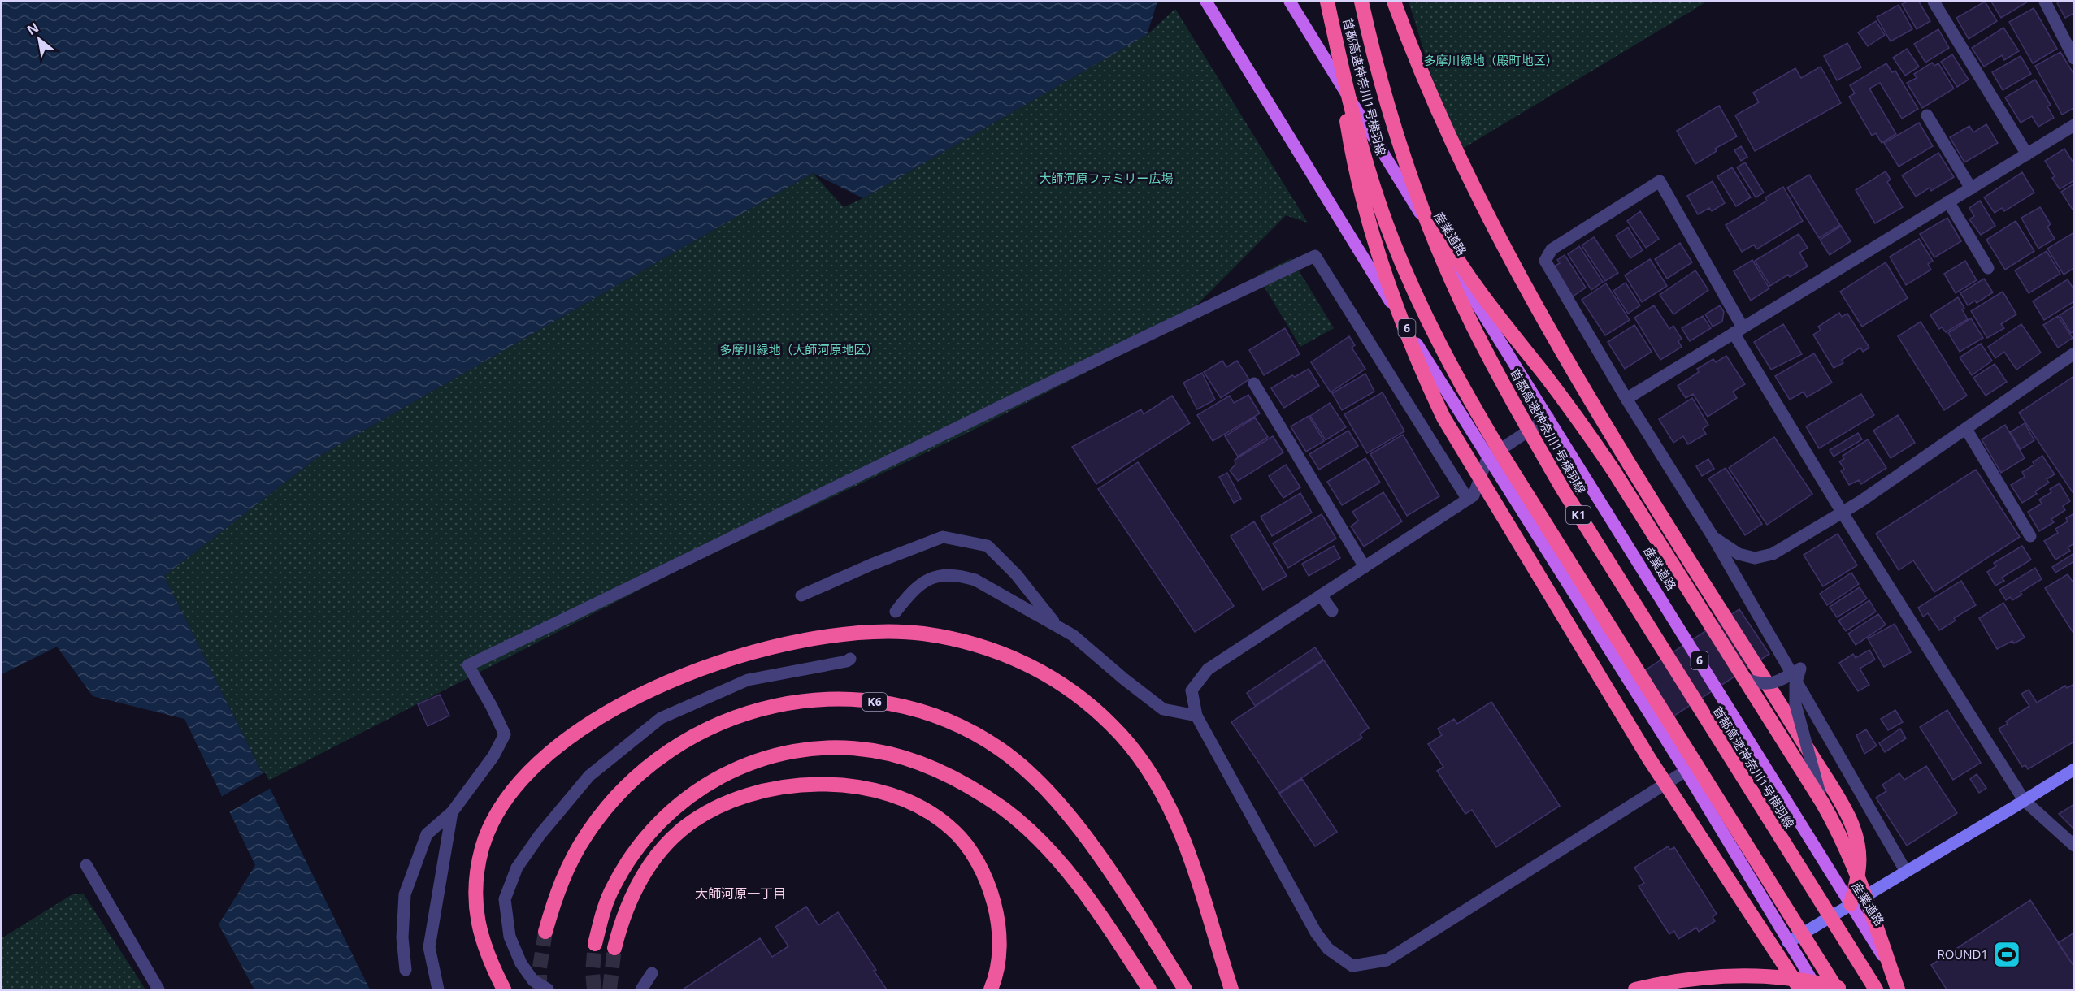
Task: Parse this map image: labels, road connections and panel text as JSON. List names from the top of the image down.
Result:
{
  "streets": {
    "highway": ["首都高速神奈川1号横羽線", "K1", "K6"],
    "main road": ["産業道路", "6"]
  },
  "districts": ["大師河原一丁目"],
  "parks": ["多摩川緑地（殿町地区）", "大師河原ファミリー広場", "多摩川緑地（大師河原地区）"],
  "places": {
    "sports": ["ROUND1"]
  },
  "north": "top left"
}
